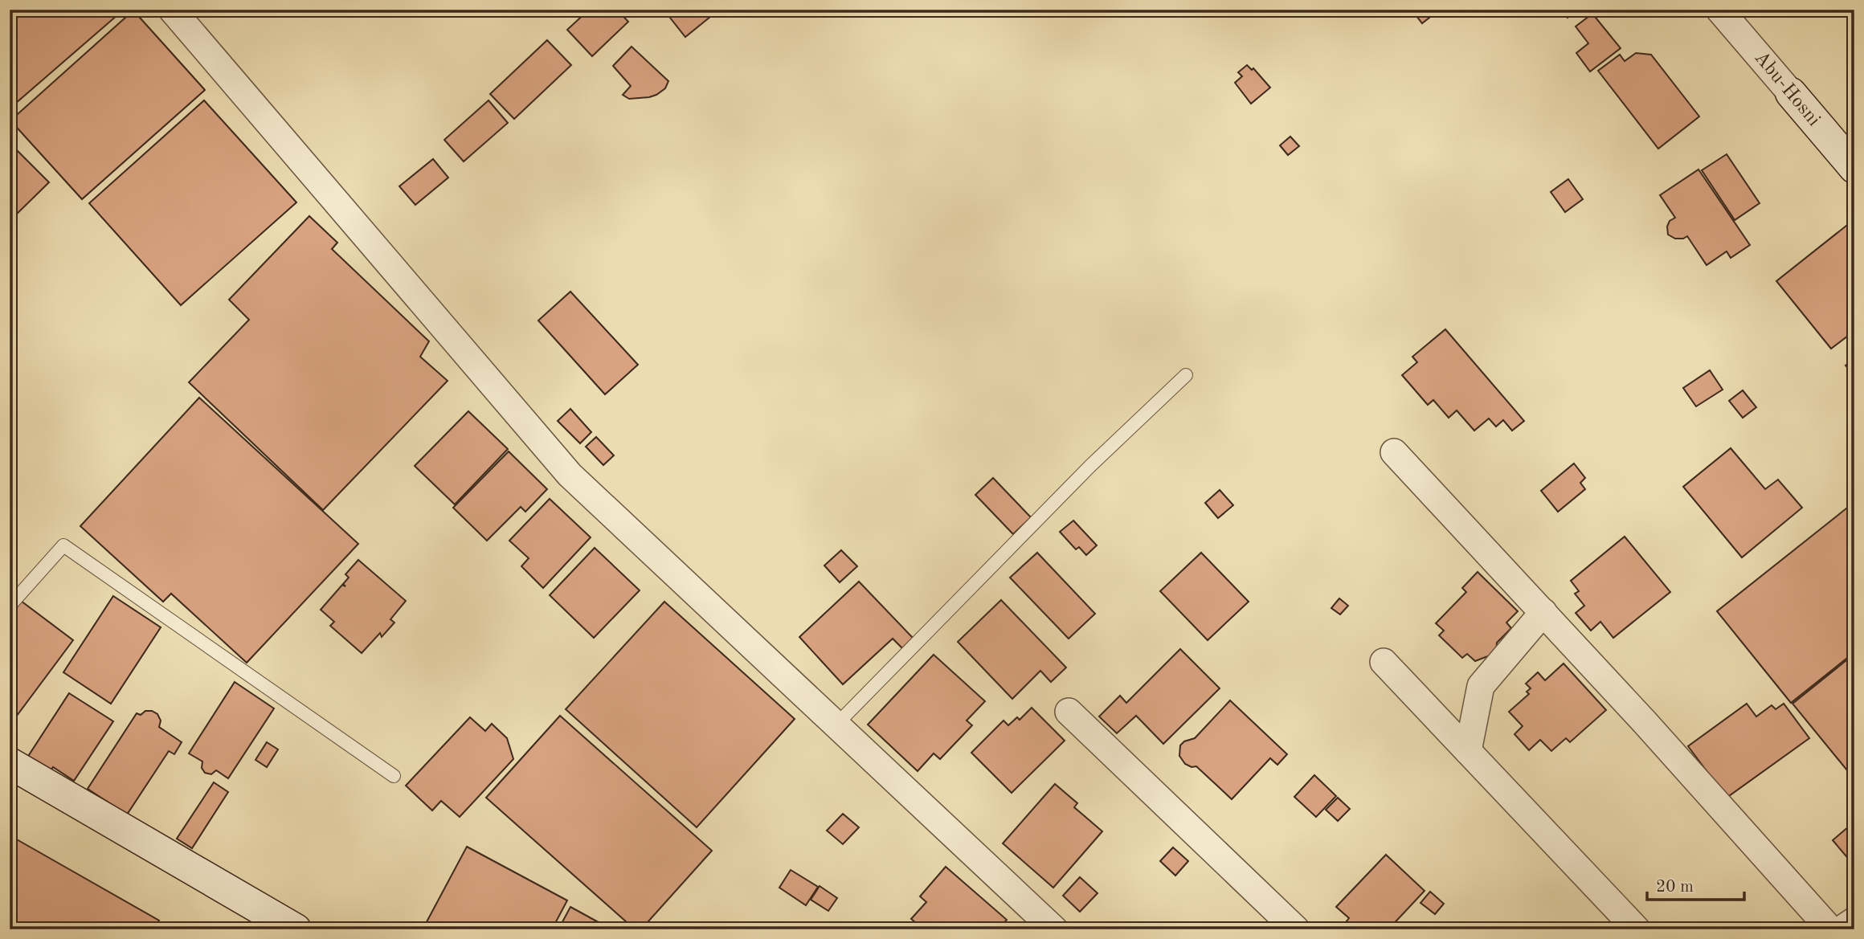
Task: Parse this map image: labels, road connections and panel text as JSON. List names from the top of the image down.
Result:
{
  "streets": {
    "street": ["Abu-Hosni"]
  },
  "scale_bar": "20 m"
}
